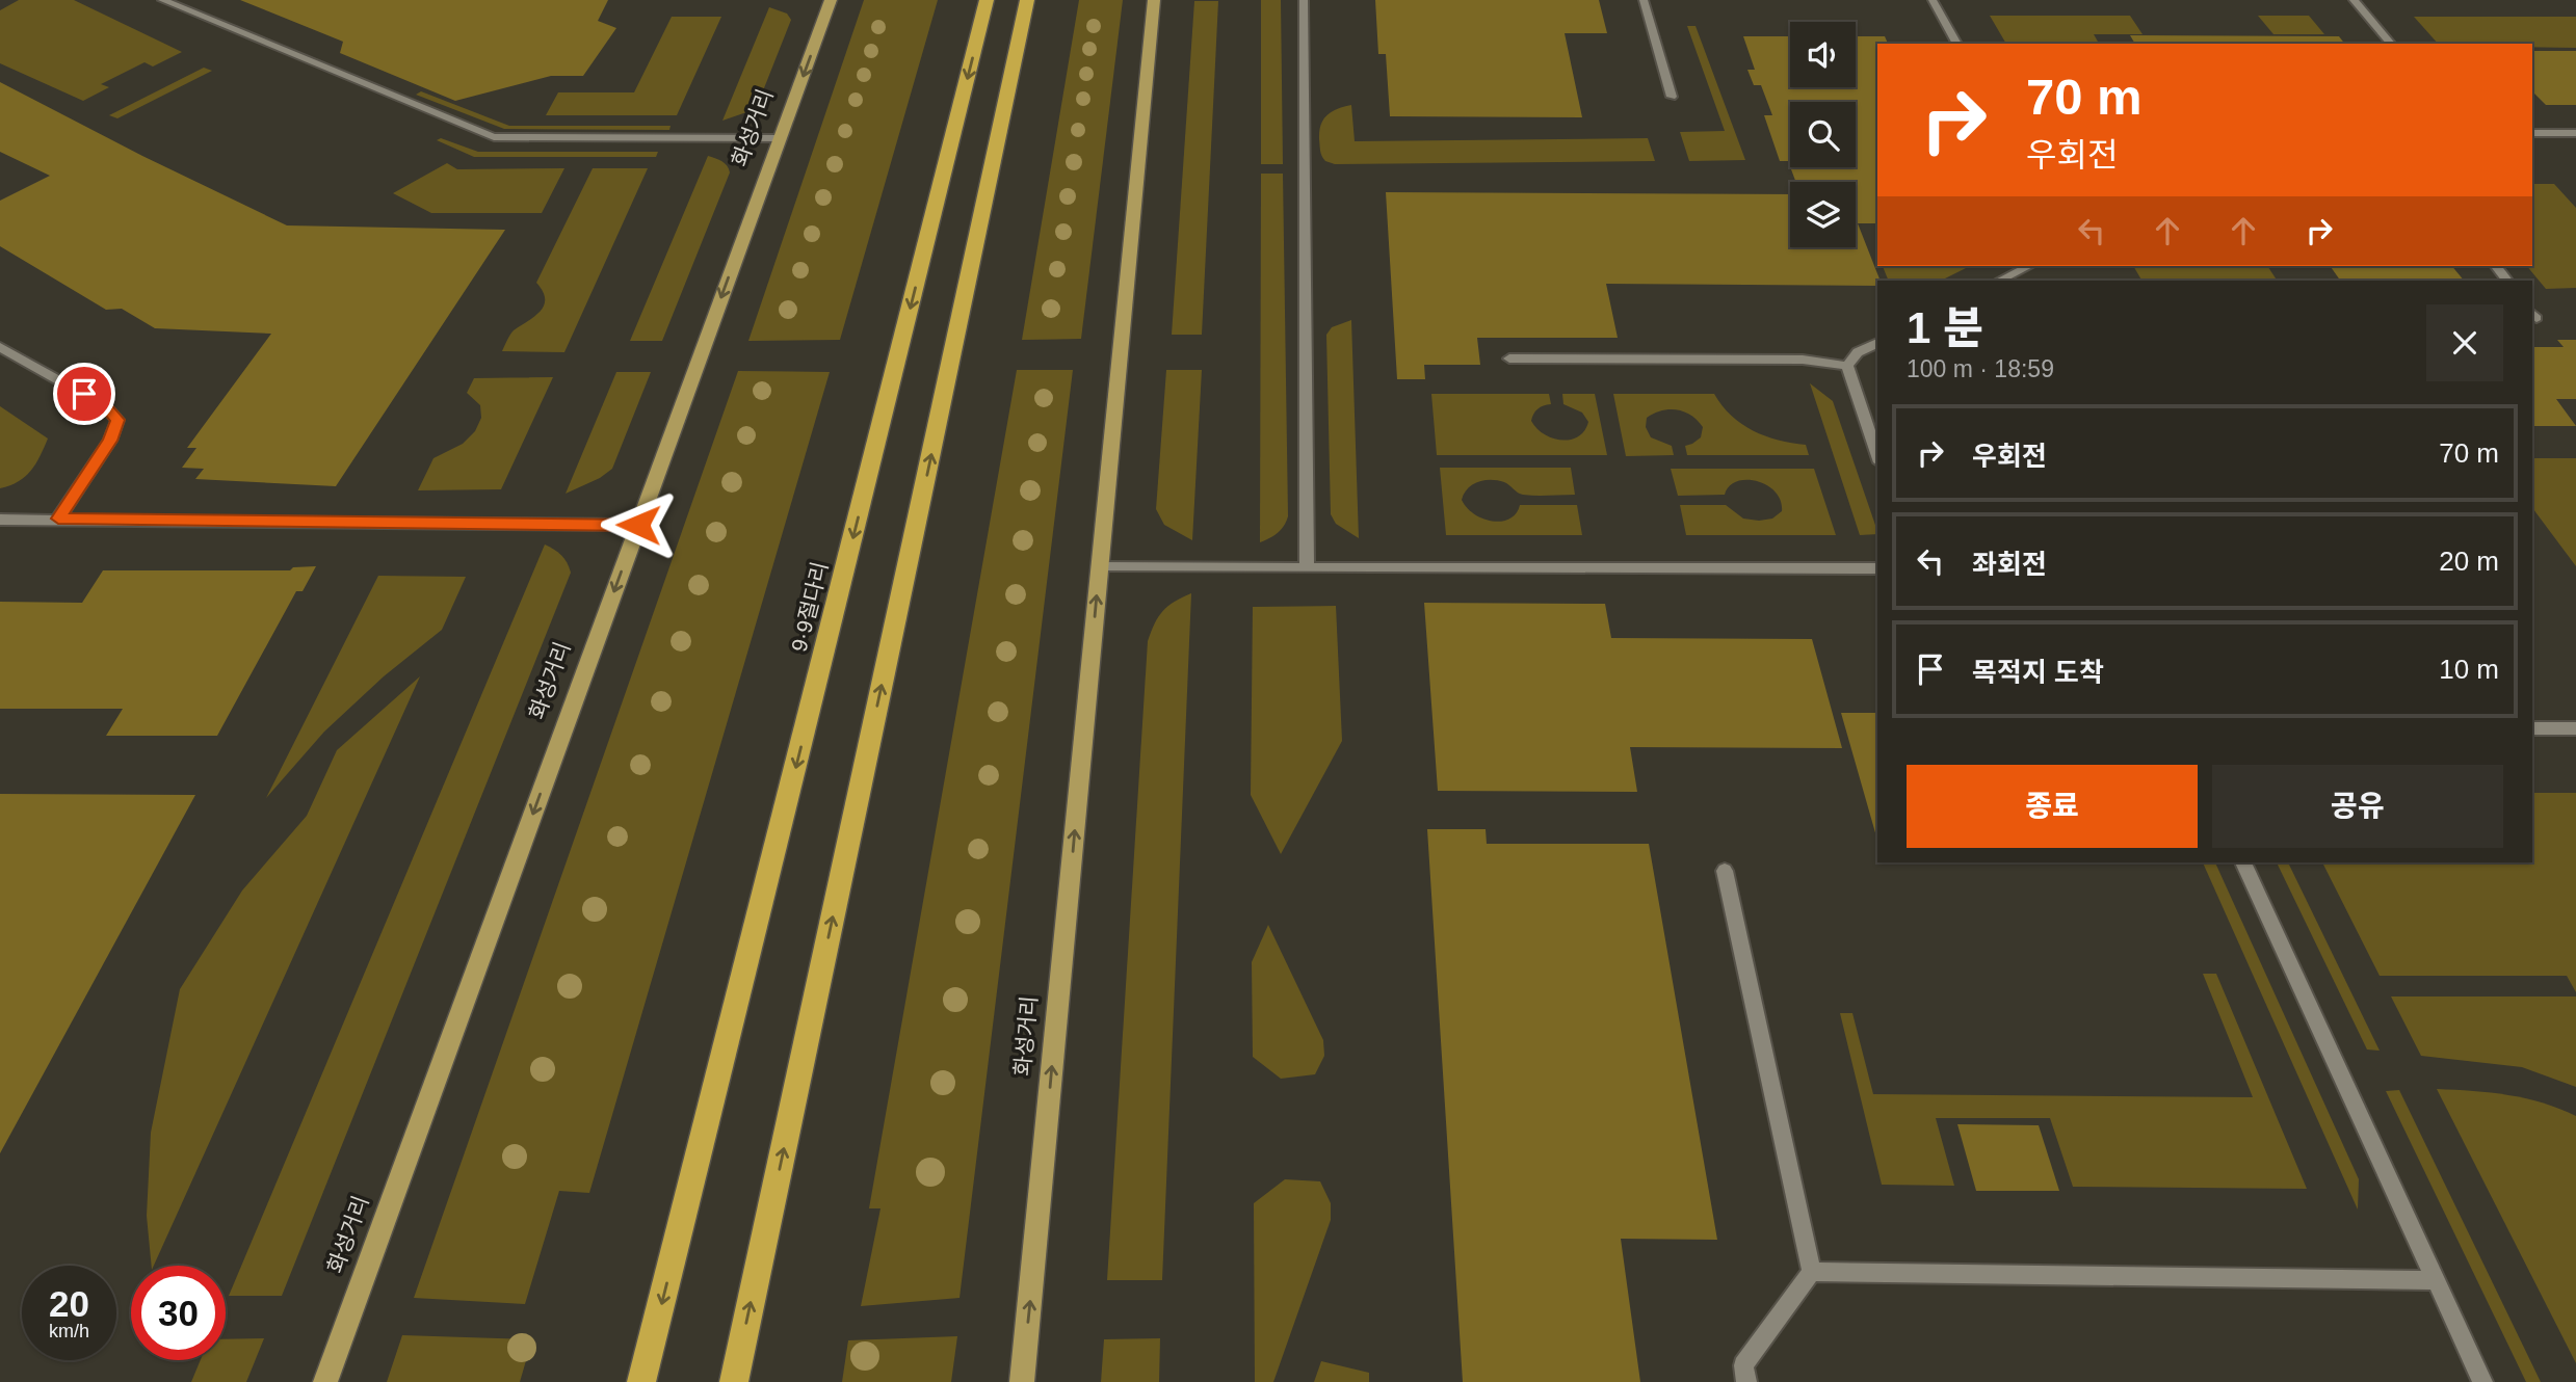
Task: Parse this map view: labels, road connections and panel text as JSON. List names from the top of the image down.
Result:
{
  "streets": {
    "highway": ["9·9절다리"],
    "main road": ["화성거리"]
  },
  "page": {
    "turn": ["70 m", "우회전"],
    "heading": ["1 분", "100 m · 18:59"],
    "list": [
      {
        "name": "우회전",
        "value": "70 m"
      },
      {
        "name": "좌회전",
        "value": "20 m"
      },
      {
        "name": "목적지 도착",
        "value": "10 m"
      }
    ],
    "buttons": ["종료", "공유"],
    "speed": "20 km/h",
    "limit": "30"
  }
}
